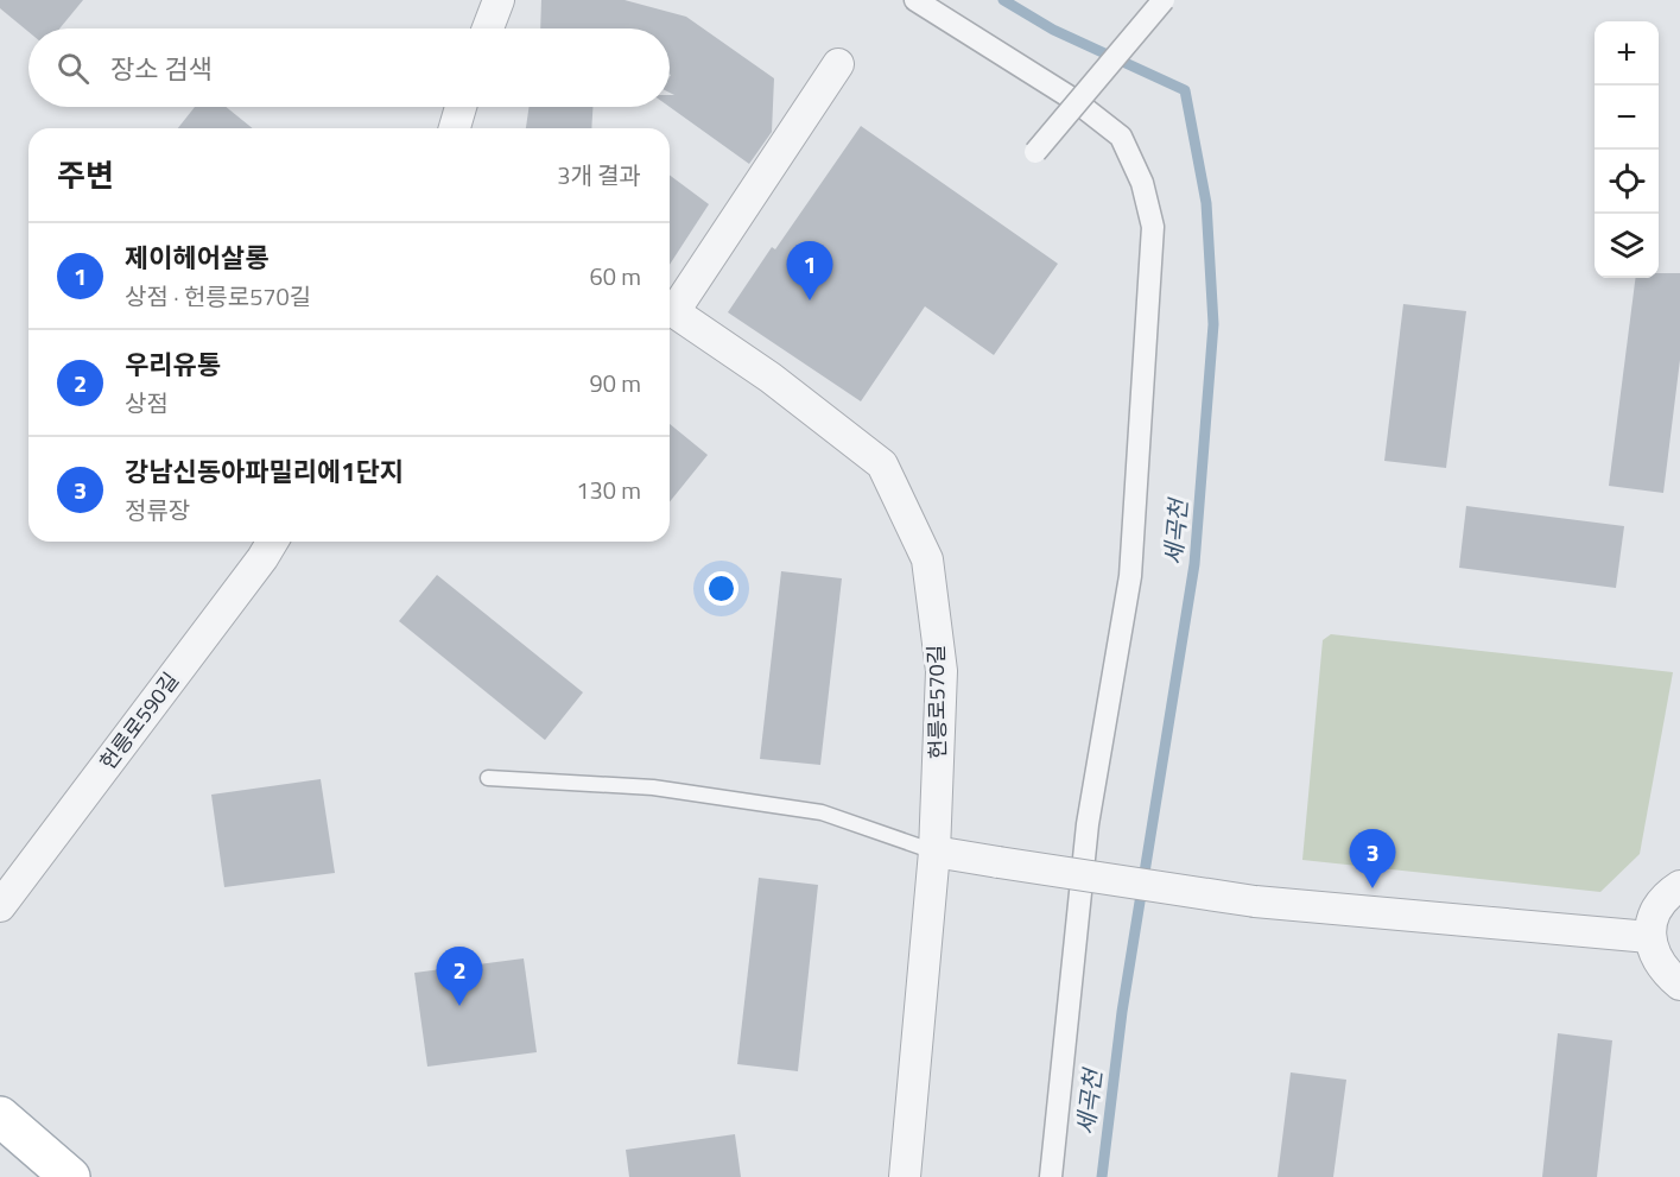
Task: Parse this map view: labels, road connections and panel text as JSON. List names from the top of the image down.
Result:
{
  "streets": {
    "street": ["헌릉로570길", "헌릉로590길"]
  },
  "water": ["세곡천"],
  "page": {
    "map_buttons": ["+", "−"],
    "search": "장소 검색",
    "heading": ["주변", "3개 결과"],
    "list": [
      {
        "mark": "1",
        "name": "제이헤어살롱",
        "note": "상점 · 헌릉로570길",
        "value": "60 m"
      },
      {
        "mark": "2",
        "name": "우리유통",
        "note": "상점",
        "value": "90 m"
      },
      {
        "mark": "3",
        "name": "강남신동아파밀리에1단지",
        "note": "정류장",
        "value": "130 m"
      }
    ],
    "pins": ["1", "3", "2"]
  }
}
